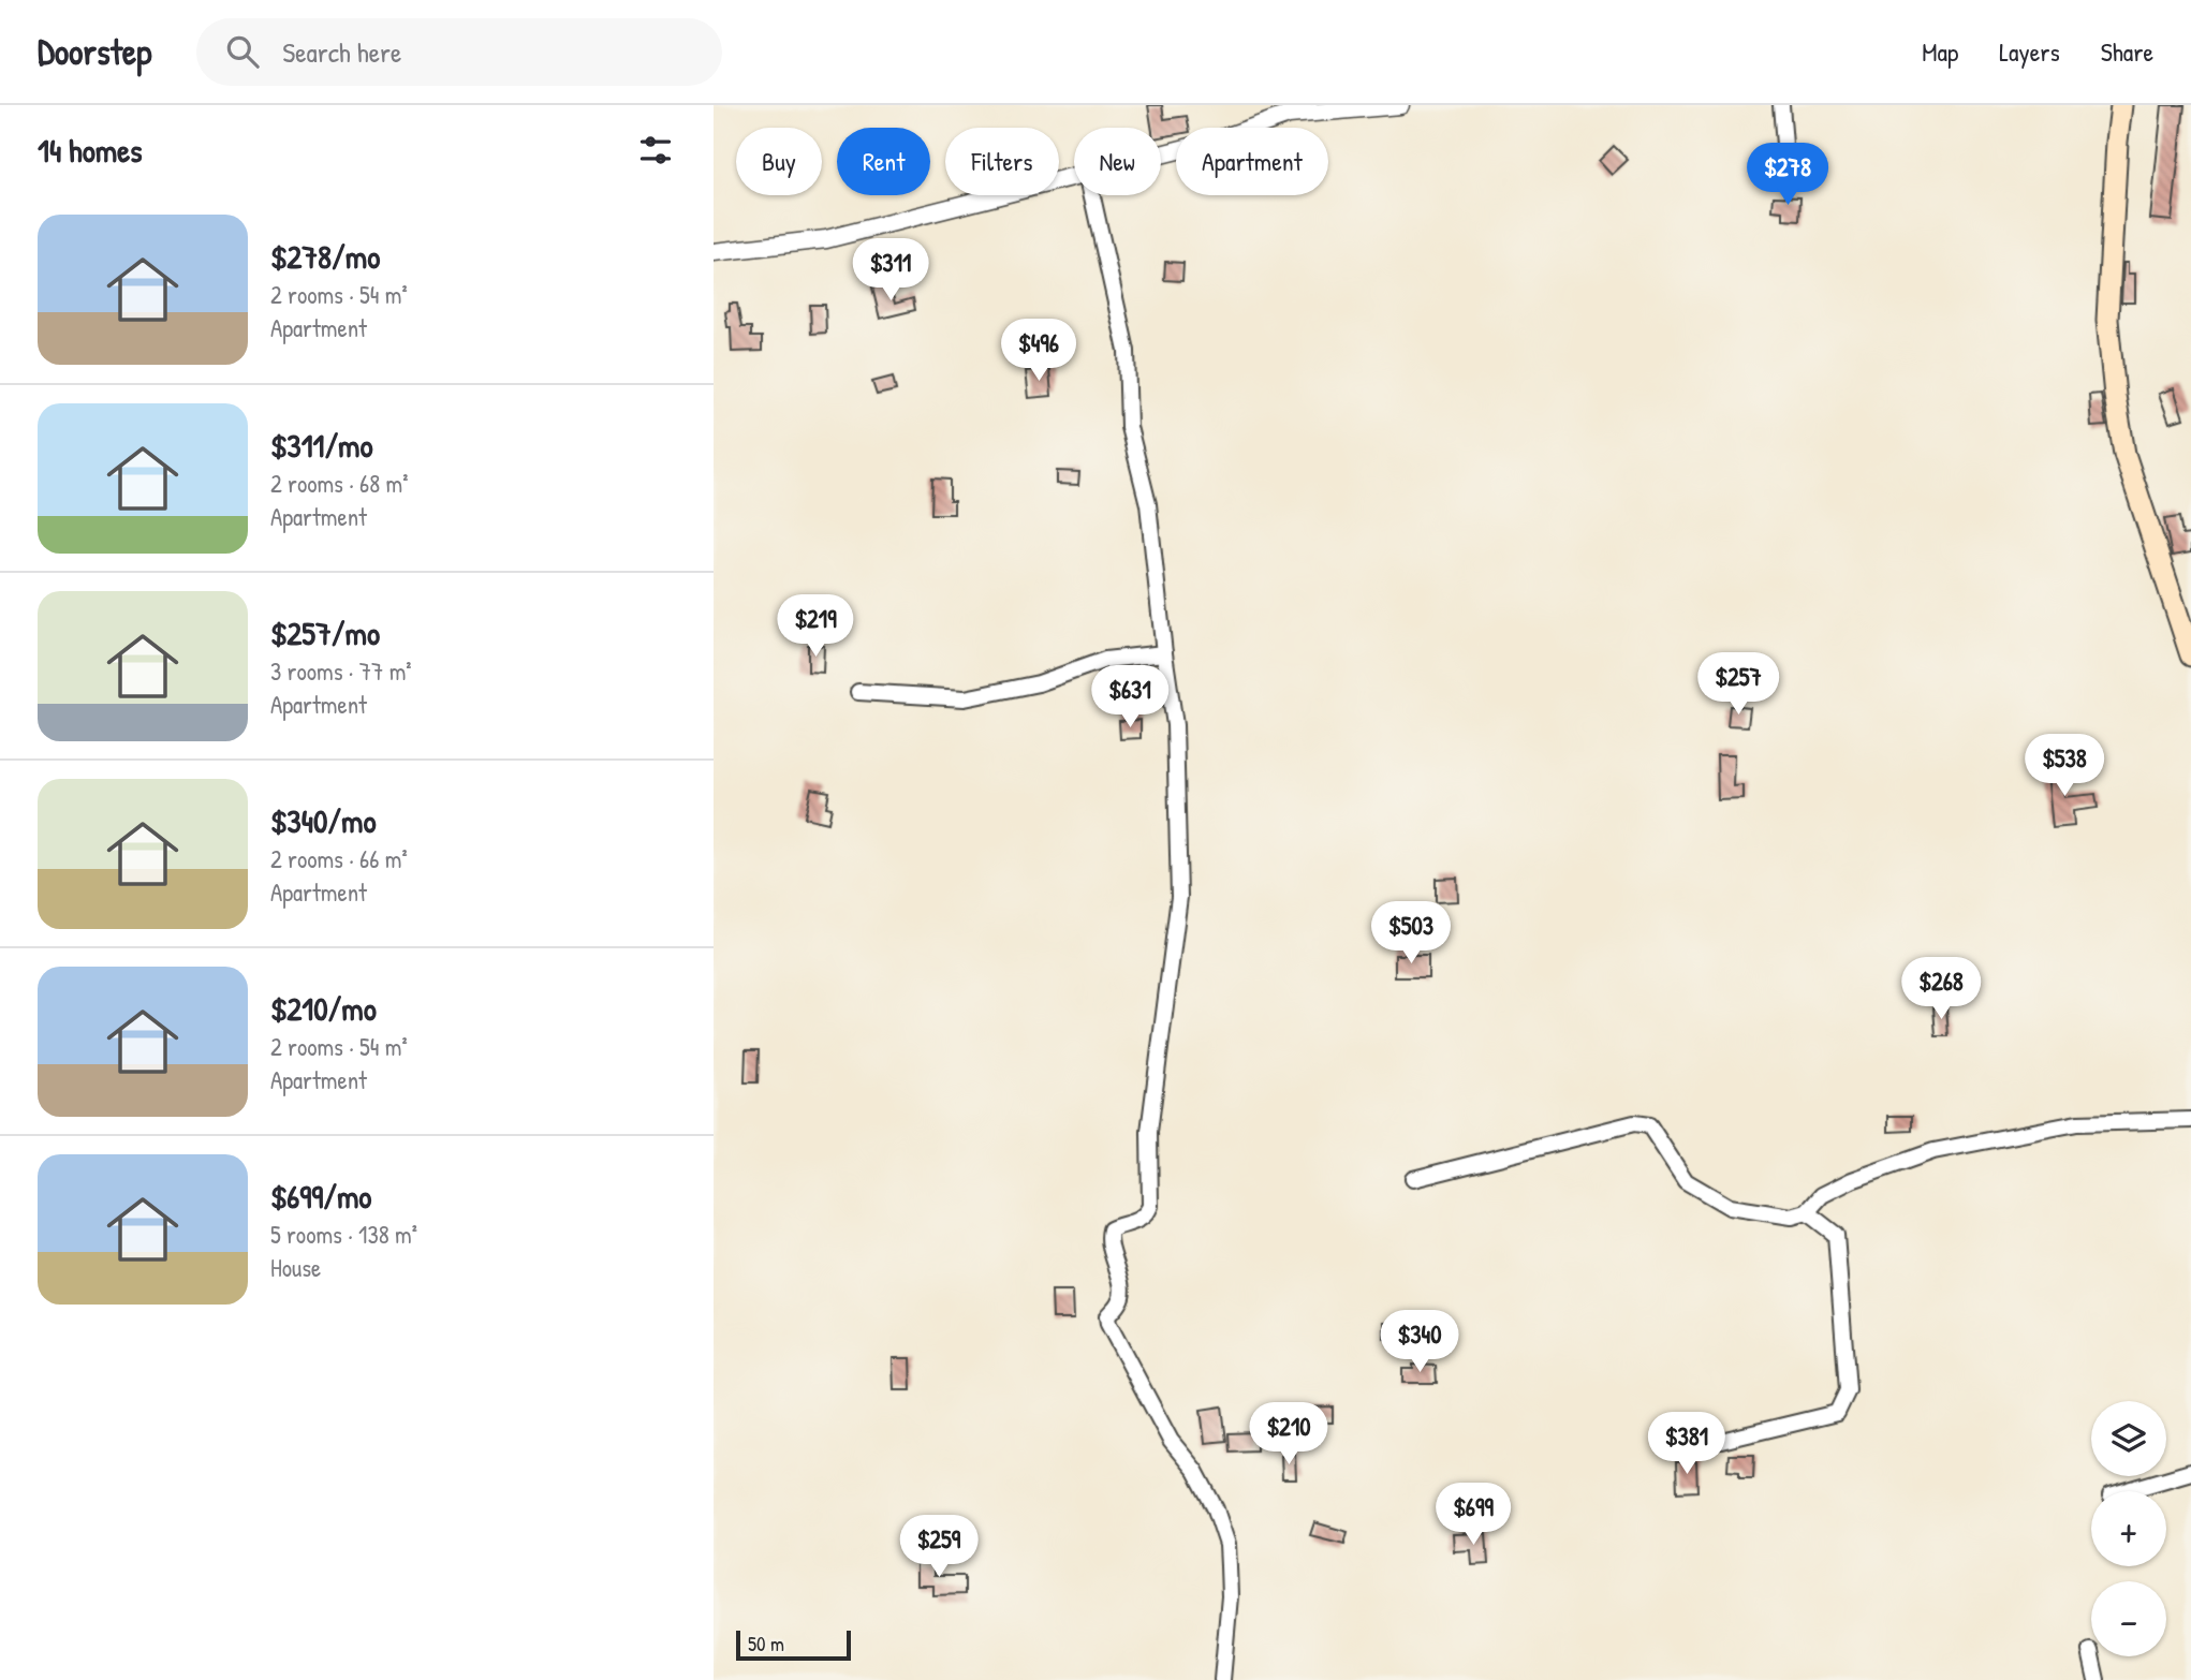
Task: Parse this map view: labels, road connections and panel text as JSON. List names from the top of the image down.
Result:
{
  "scale_bar": "50 m",
  "page": {
    "header": "Doorstep",
    "search": "Search here",
    "nav": ["Map", "Layers", "Share"],
    "heading": "14 homes",
    "chip": [
      "Buy",
      "Rent",
      "Filters",
      "New",
      "Apartment"
    ],
    "price": [
      "$278",
      "$311",
      "$496",
      "$219",
      "$257",
      "$631",
      "$538",
      "$503",
      "$268",
      "$340",
      "$210",
      "$381",
      "$699",
      "$259"
    ],
    "list": [
      {
        "name": "$278/mo",
        "note": "2 rooms · 54 m² · Apartment"
      },
      {
        "name": "$311/mo",
        "note": "2 rooms · 68 m² · Apartment"
      },
      {
        "name": "$257/mo",
        "note": "3 rooms · 77 m² · Apartment"
      },
      {
        "name": "$340/mo",
        "note": "2 rooms · 66 m² · Apartment"
      },
      {
        "name": "$210/mo",
        "note": "2 rooms · 54 m² · Apartment"
      },
      {
        "name": "$699/mo",
        "note": "5 rooms · 138 m² · House"
      }
    ],
    "map_buttons": ["+", "−"],
    "scale": "50 m"
  }
}
